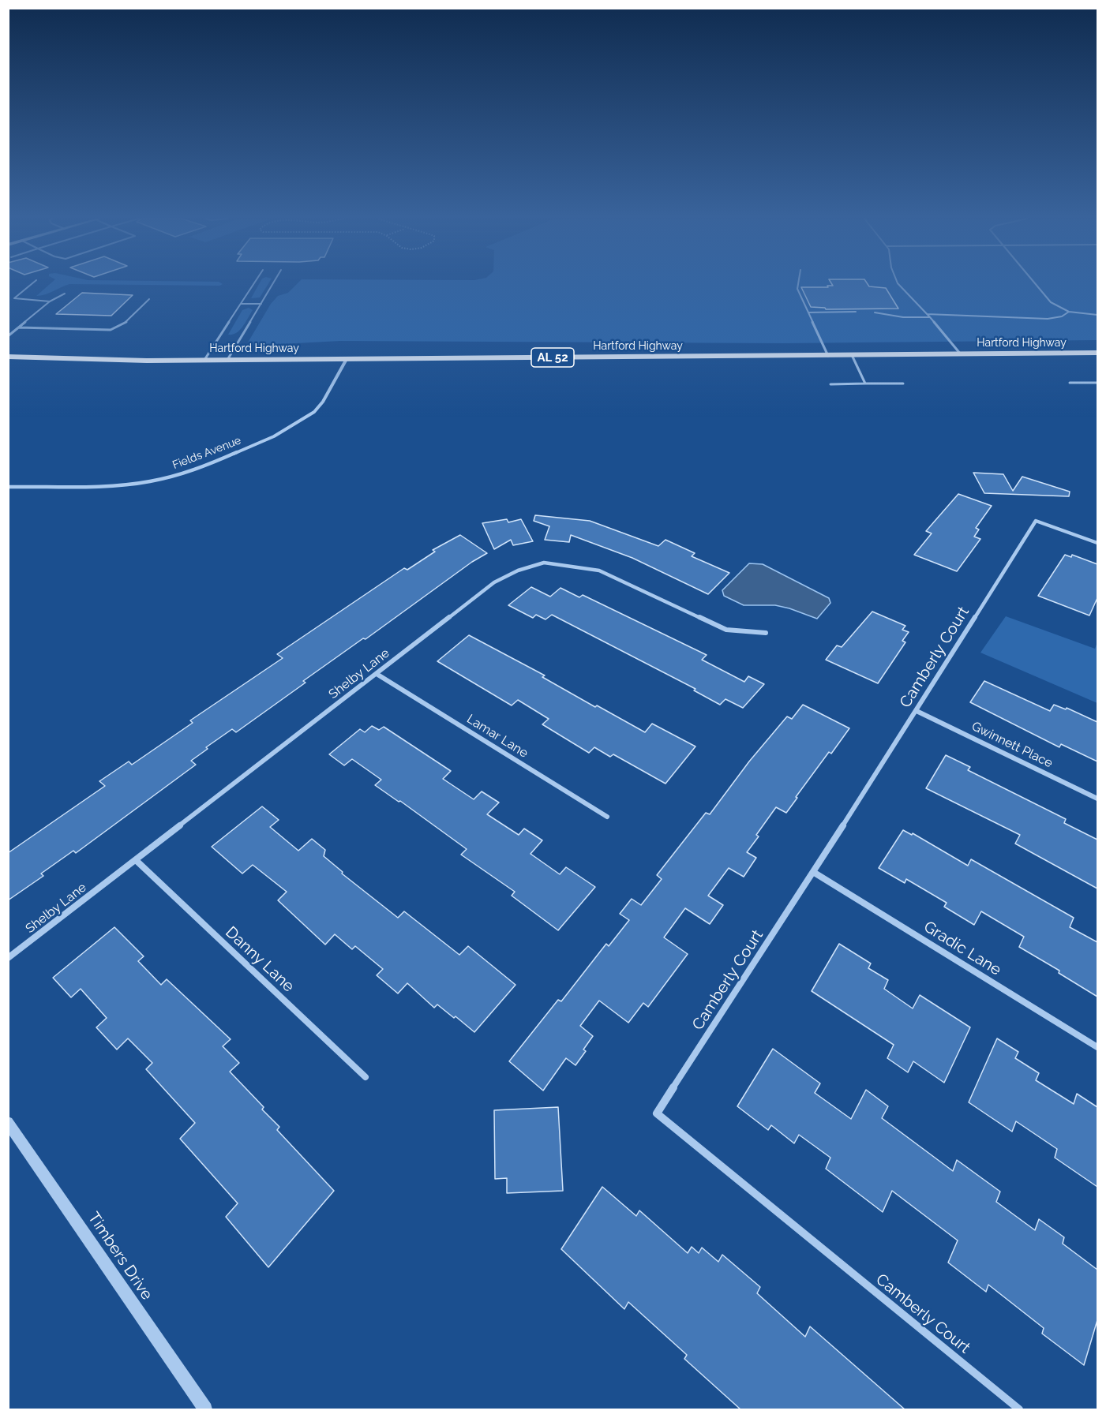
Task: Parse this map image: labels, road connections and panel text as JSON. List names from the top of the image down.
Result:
{
  "streets": {
    "main road": ["Hartford Highway", "AL 52"],
    "street": [
      "Fields Avenue",
      "Camberly Court",
      "Shelby Lane",
      "Lamar Lane",
      "Gwinnett Place",
      "Gradic Lane",
      "Danny Lane",
      "Timbers Drive"
    ]
  },
  "crossings": [
    ["Hartford Highway", "Fields Avenue"],
    ["Camberly Court", "Gwinnett Place"],
    ["Camberly Court", "Gradic Lane"],
    ["Shelby Lane", "Lamar Lane"],
    ["Shelby Lane", "Danny Lane"]
  ]
}
